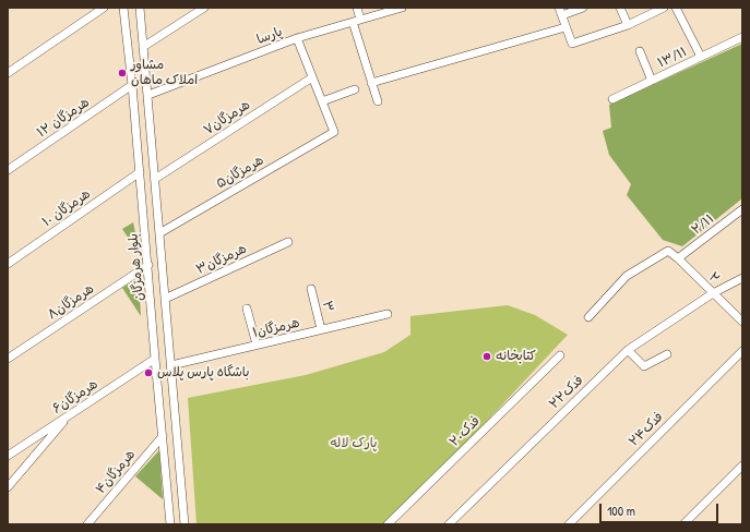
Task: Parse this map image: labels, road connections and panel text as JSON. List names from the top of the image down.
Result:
{
  "streets": {
    "street": [
      "پارسا",
      "۱۳/۱۱",
      "هرمزگان ۱۲",
      "هرمزگان۷",
      "هرمزگان۵",
      "هرمزگان ۱۰",
      "۲/۱۱",
      "هرمزگان۳",
      "بلوار هرمزگان",
      "۲",
      "هرمزگان۸",
      "۳",
      "هرمزگان۱",
      "فدک۲۲",
      "هرمزگان۶",
      "فدک۲۴",
      "فدک۲۰",
      "هرمزگان۴"
    ]
  },
  "crossings": [
    ["پارسا", "بلوار هرمزگان"],
    ["هرمزگان ۱۲", "بلوار هرمزگان"],
    ["هرمزگان۷", "بلوار هرمزگان"],
    ["هرمزگان۵", "بلوار هرمزگان"],
    ["هرمزگان ۱۰", "بلوار هرمزگان"],
    ["۲/۱۱", "۲"],
    ["هرمزگان۳", "بلوار هرمزگان"],
    ["بلوار هرمزگان", "هرمزگان۸"],
    ["بلوار هرمزگان", "هرمزگان۱"],
    ["بلوار هرمزگان", "هرمزگان۶"],
    ["بلوار هرمزگان", "هرمزگان۴"],
    ["۲", "فدک۲۲"],
    ["۳", "هرمزگان۱"]
  ],
  "parks": ["پارک لاله"],
  "places": ["مشاور املاک ماهان", "کتابخانه", "باشگاه پارس پلاس"],
  "scale_bar": "100 m"
}
